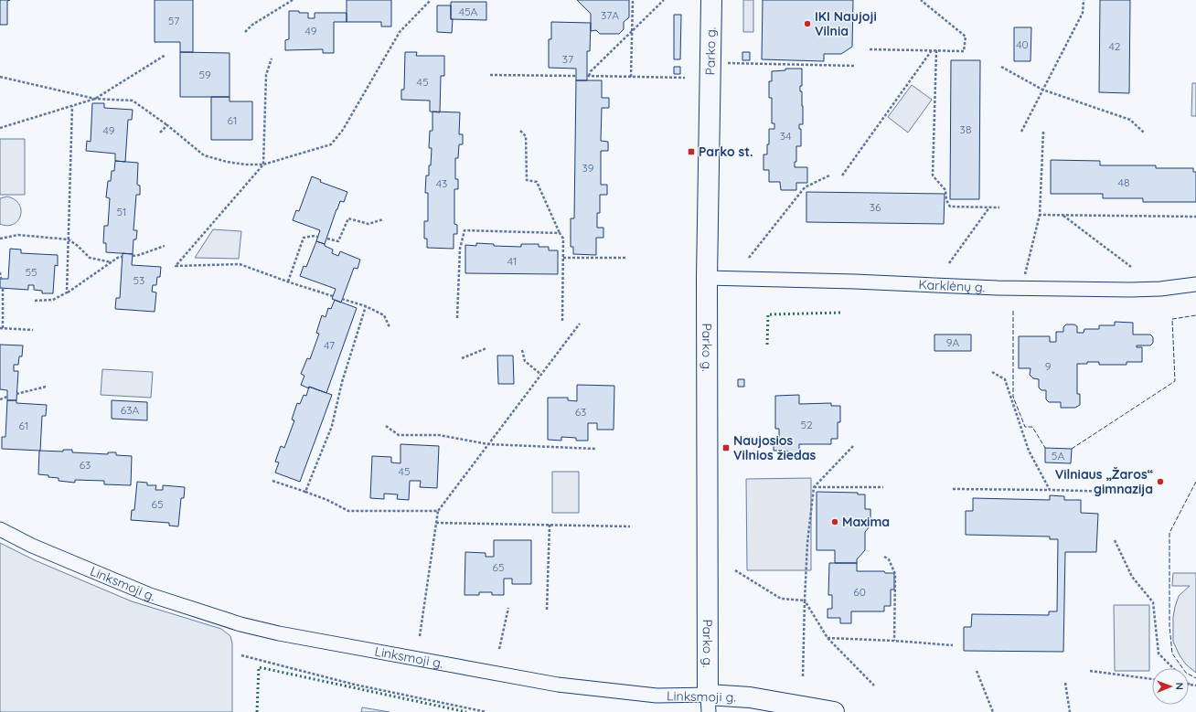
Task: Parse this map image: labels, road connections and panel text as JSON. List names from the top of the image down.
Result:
{
  "streets": {
    "main road": ["Parko g.", "Linksmoji g."],
    "street": ["Karklėnų g."]
  },
  "crossings": [
    ["Parko g.", "Karklėnų g."],
    ["Parko g.", "Linksmoji g."]
  ],
  "places": {
    "other": ["IKI Naujoji Vilnia", "Vilniaus „Žaros“ gimnazija", "Maxima"],
    "transit": ["Parko st.", "Naujosios Vilnios žiedas"]
  },
  "house_numbers": [
    "45A",
    "37A",
    "57",
    "49",
    "40",
    "42",
    "37",
    "59",
    "45",
    "61",
    "38",
    "49",
    "34",
    "39",
    "48",
    "43",
    "36",
    "51",
    "41",
    "55",
    "53",
    "9A",
    "47",
    "9",
    "63A",
    "63",
    "52",
    "61",
    "5A",
    "63",
    "45",
    "65",
    "65",
    "60"
  ],
  "north": "right"
}
